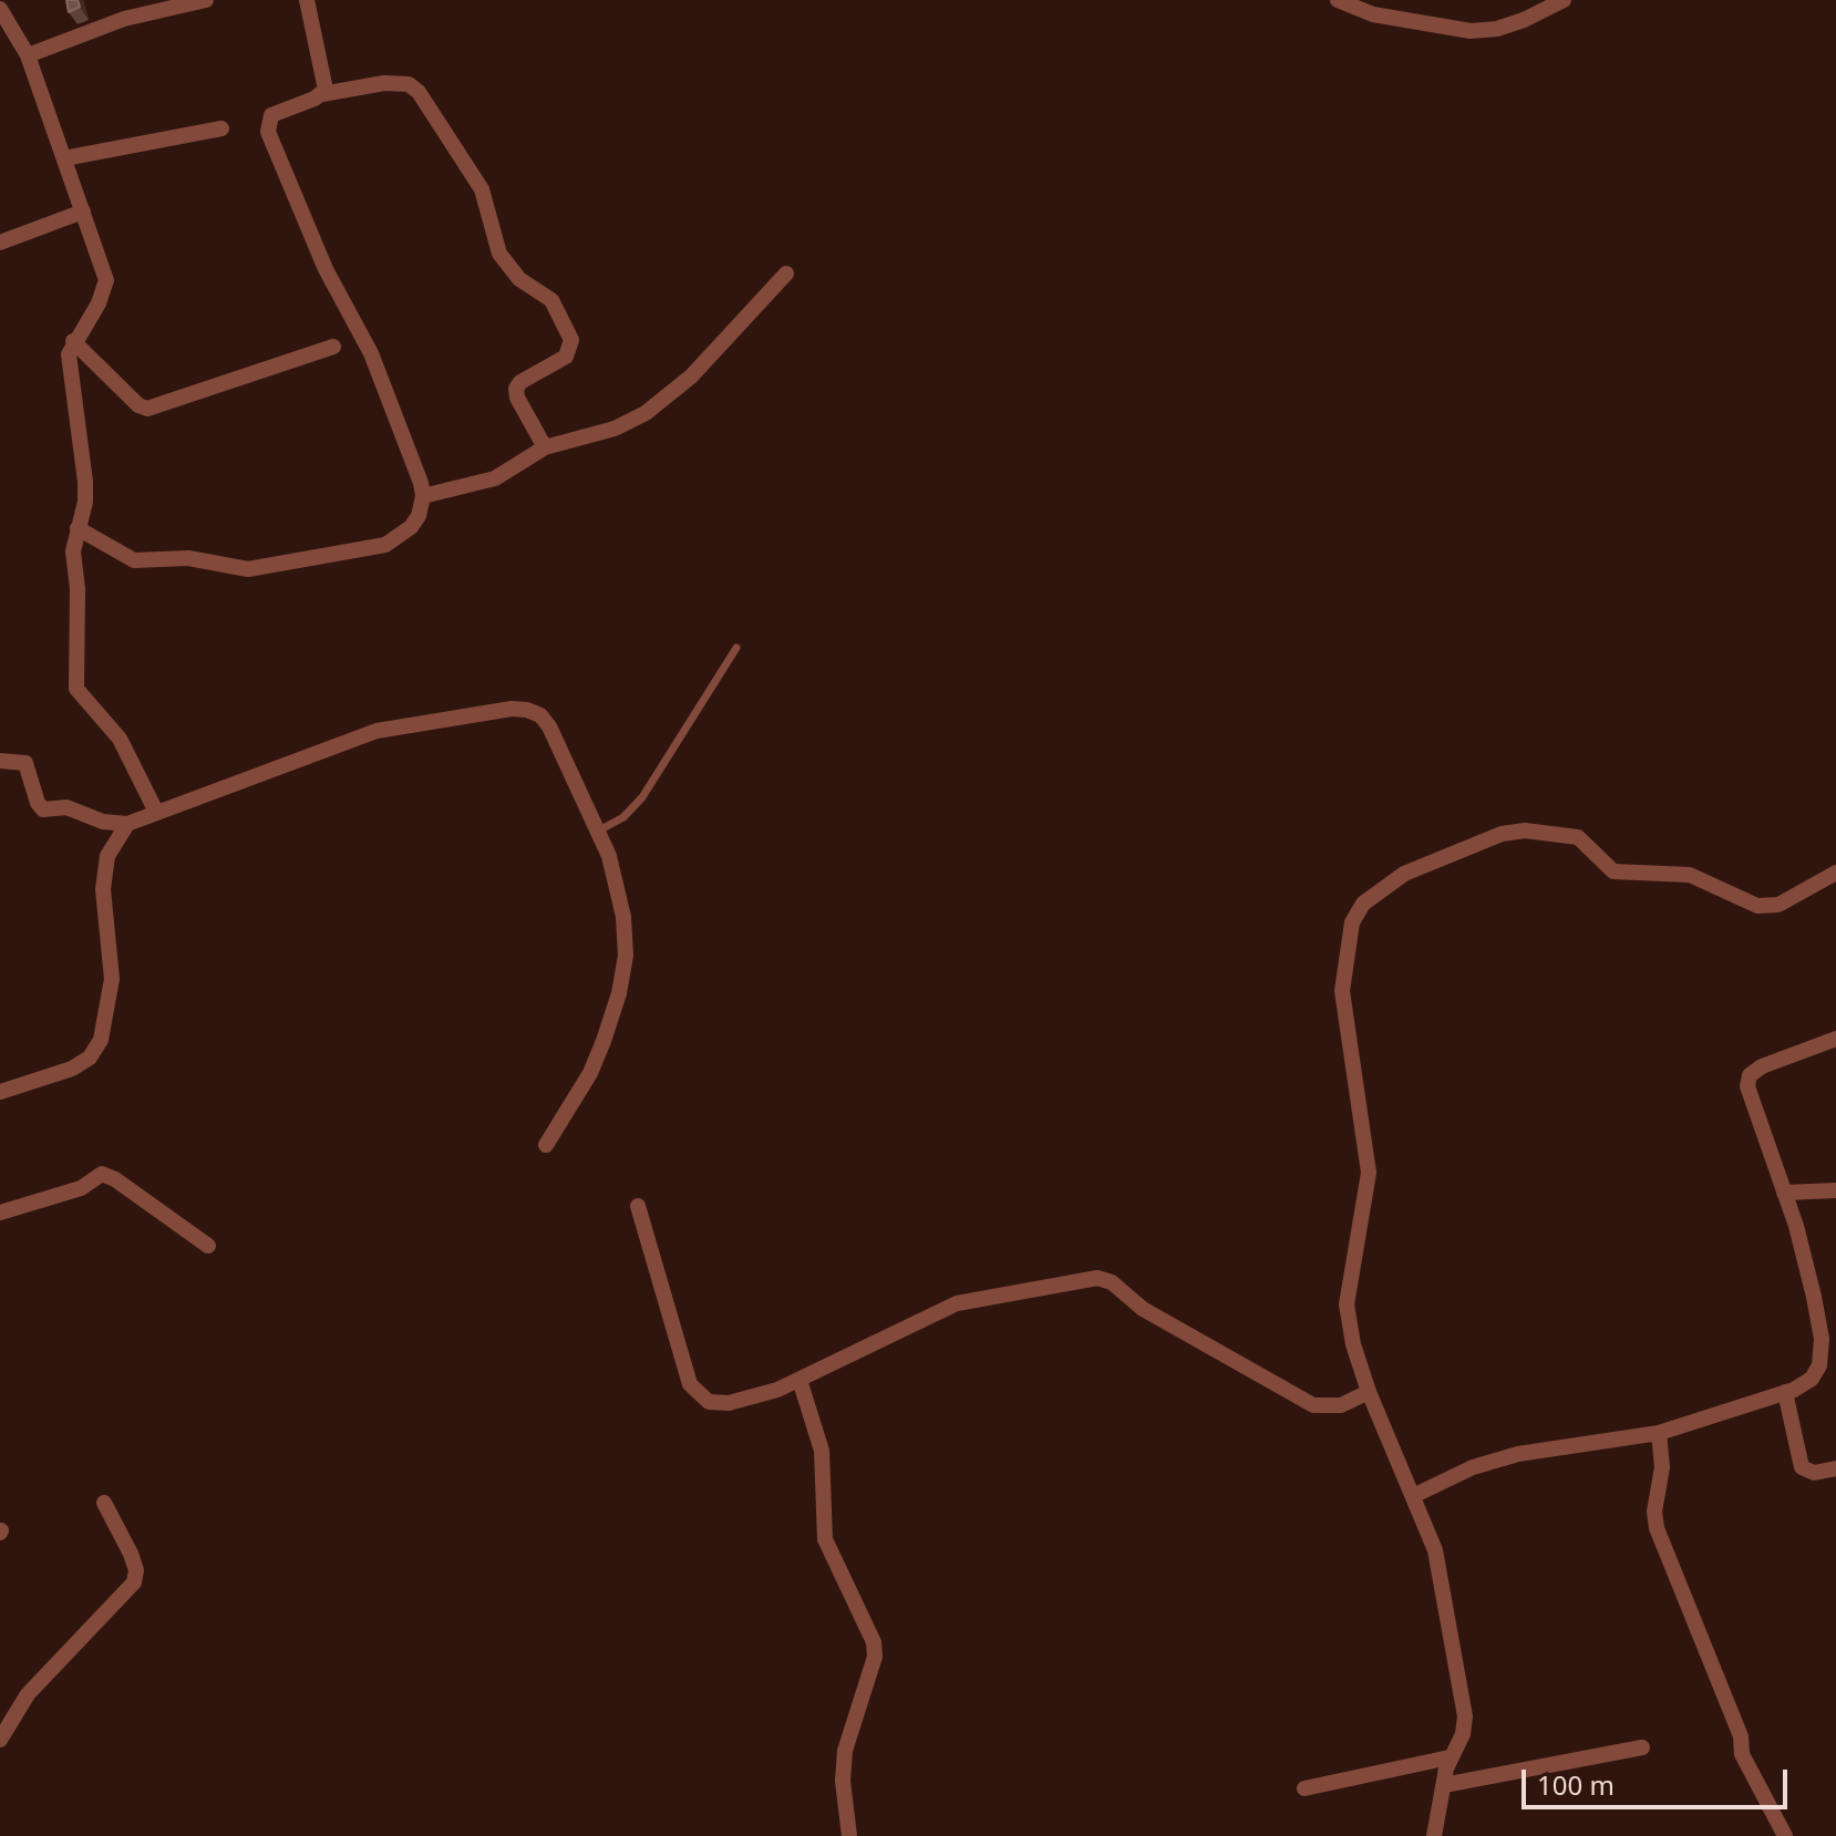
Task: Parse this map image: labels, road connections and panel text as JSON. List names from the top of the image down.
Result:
{
  "scale_bar": "100 m"
}
